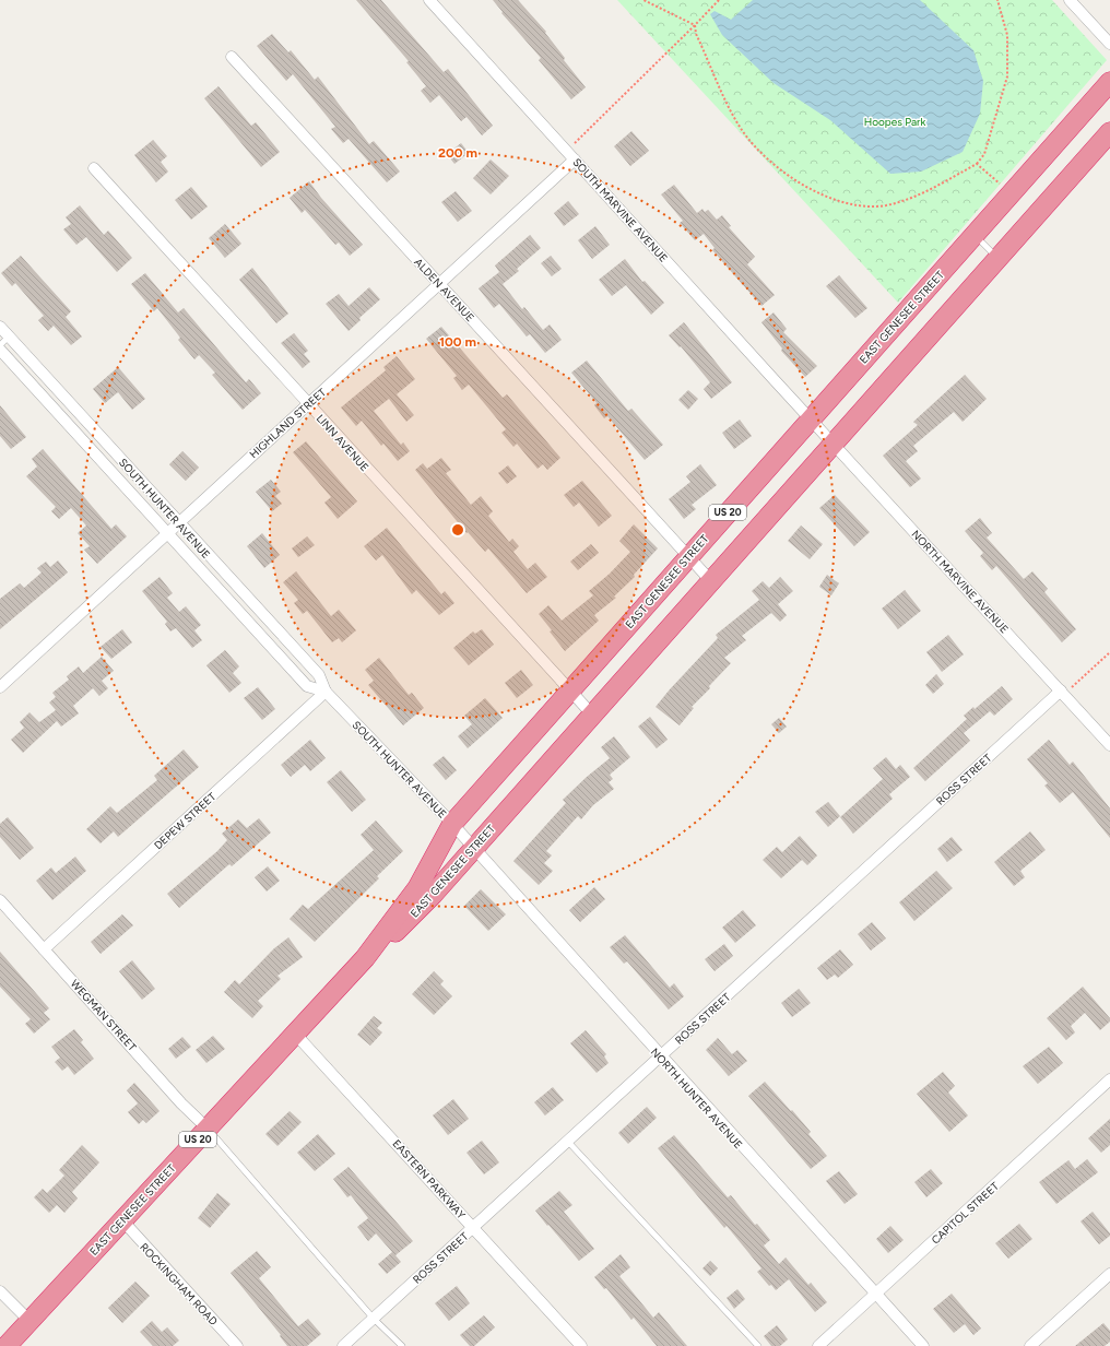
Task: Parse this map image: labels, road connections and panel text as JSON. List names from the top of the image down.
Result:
{
  "streets": {
    "highway": ["EAST GENESEE STREET", "US 20"],
    "street": [
      "SOUTH MARVINE AVENUE",
      "ALDEN AVENUE",
      "HIGHLAND STREET",
      "LINN AVENUE",
      "SOUTH HUNTER AVENUE",
      "NORTH MARVINE AVENUE",
      "ROSS STREET",
      "DEPEW STREET",
      "WEGMAN STREET",
      "NORTH HUNTER AVENUE",
      "EASTERN PARKWAY",
      "CAPITOL STREET",
      "ROCKINGHAM ROAD"
    ]
  },
  "crossings": [
    ["SOUTH MARVINE AVENUE", "EAST GENESEE STREET"],
    ["SOUTH MARVINE AVENUE", "HIGHLAND STREET"],
    ["SOUTH MARVINE AVENUE", "NORTH MARVINE AVENUE"],
    ["ALDEN AVENUE", "EAST GENESEE STREET"],
    ["ALDEN AVENUE", "HIGHLAND STREET"],
    ["EAST GENESEE STREET", "LINN AVENUE"],
    ["EAST GENESEE STREET", "SOUTH HUNTER AVENUE"],
    ["EAST GENESEE STREET", "NORTH MARVINE AVENUE"],
    ["EAST GENESEE STREET", "WEGMAN STREET"],
    ["EAST GENESEE STREET", "NORTH HUNTER AVENUE"],
    ["EAST GENESEE STREET", "EASTERN PARKWAY"],
    ["EAST GENESEE STREET", "ROCKINGHAM ROAD"],
    ["HIGHLAND STREET", "LINN AVENUE"],
    ["HIGHLAND STREET", "SOUTH HUNTER AVENUE"],
    ["SOUTH HUNTER AVENUE", "DEPEW STREET"],
    ["SOUTH HUNTER AVENUE", "NORTH HUNTER AVENUE"],
    ["NORTH MARVINE AVENUE", "ROSS STREET"],
    ["ROSS STREET", "NORTH HUNTER AVENUE"],
    ["ROSS STREET", "EASTERN PARKWAY"],
    ["DEPEW STREET", "WEGMAN STREET"],
    ["NORTH HUNTER AVENUE", "CAPITOL STREET"]
  ],
  "parks": ["Hoopes Park"],
  "rings": ["200 m", "100 m"]
}
